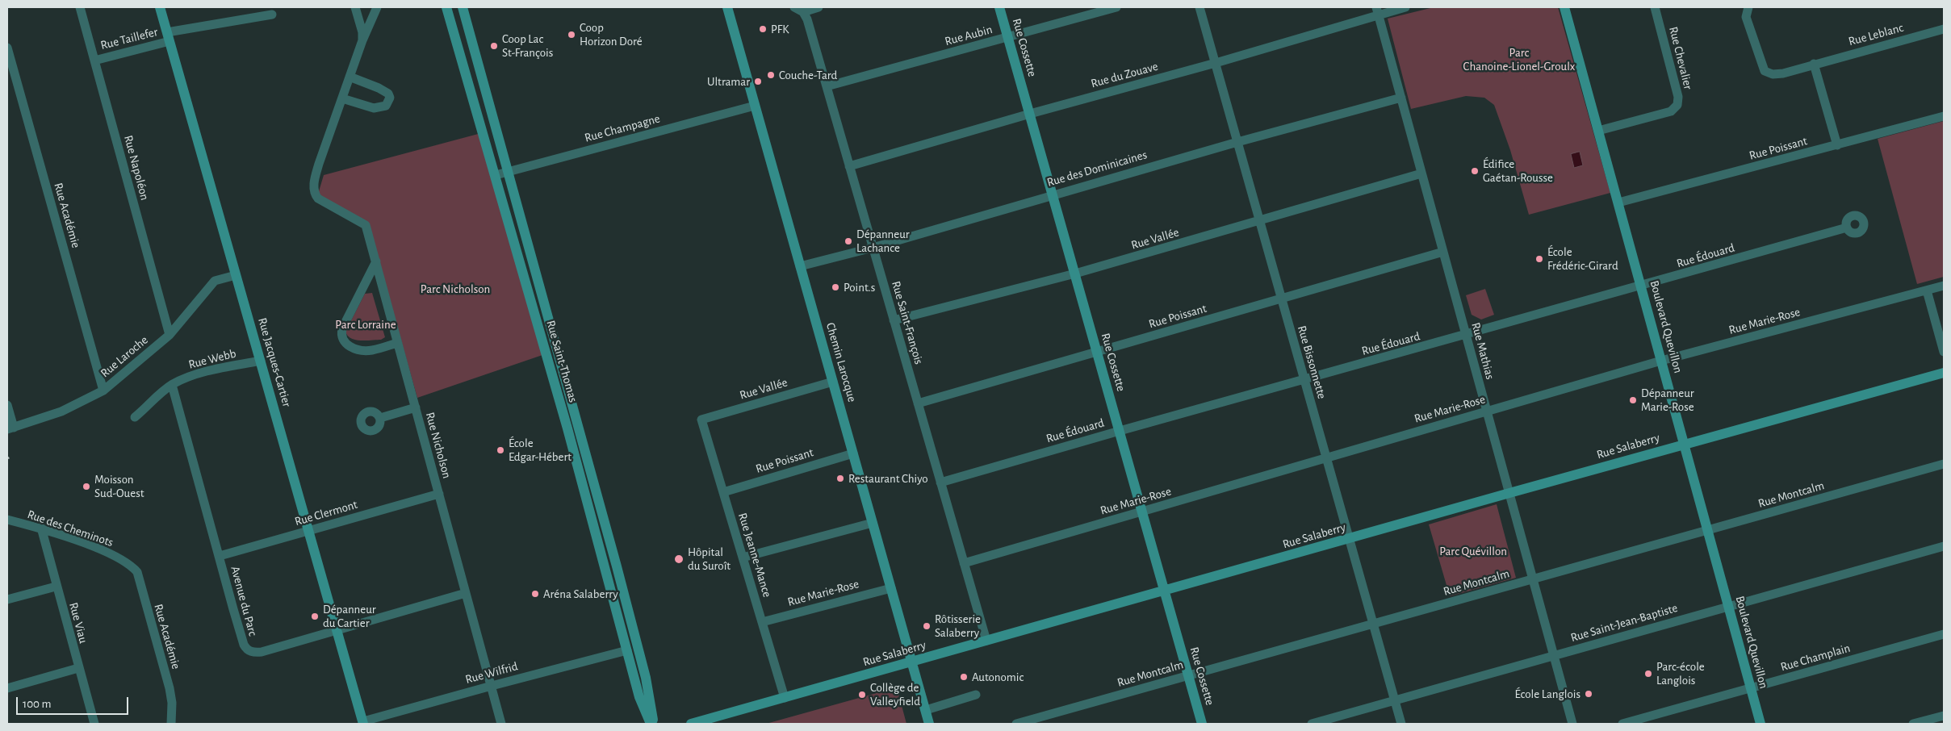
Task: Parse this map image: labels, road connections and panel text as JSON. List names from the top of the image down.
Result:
{
  "streets": {
    "street": [
      "Rue Leblanc",
      "Rue Aubin",
      "Rue Taillefer",
      "Rue Cossette",
      "Rue Chevalier",
      "Rue du Zouave",
      "Rue Champagne",
      "Rue Poissant",
      "Rue Napoléon",
      "Rue des Dominicaines",
      "Rue Académie",
      "Rue Vallée",
      "Rue Édouard",
      "Rue Marie-Rose",
      "Rue Saint-François",
      "Boulevard Quevillon",
      "Rue Mathias",
      "Rue Laroche",
      "Rue Webb",
      "Rue Saint-Thomas",
      "Rue Jacques-Cartier",
      "Chemin Larocque",
      "Rue Bissonnette",
      "Rue Nicholson",
      "Rue Salaberry",
      "Rue Montcalm",
      "Rue Clermont",
      "Rue des Cheminots",
      "Rue Jeanne-Mance",
      "Avenue du Parc",
      "Rue Viau",
      "Rue Saint-Jean-Baptiste",
      "Rue Champlain",
      "Rue Wilfrid"
    ]
  },
  "crossings": [
    ["Rue Aubin", "Rue Cossette"],
    ["Rue Aubin", "Rue Saint-François"],
    ["Rue Taillefer", "Rue Napoléon"],
    ["Rue Taillefer", "Rue Jacques-Cartier"],
    ["Rue Cossette", "Rue du Zouave"],
    ["Rue Cossette", "Rue Poissant"],
    ["Rue Cossette", "Rue des Dominicaines"],
    ["Rue Cossette", "Rue Vallée"],
    ["Rue Cossette", "Rue Édouard"],
    ["Rue Cossette", "Rue Marie-Rose"],
    ["Rue Cossette", "Rue Salaberry"],
    ["Rue Cossette", "Rue Montcalm"],
    ["Rue Chevalier", "Boulevard Quevillon"],
    ["Rue du Zouave", "Rue Saint-François"],
    ["Rue du Zouave", "Rue Mathias"],
    ["Rue du Zouave", "Rue Bissonnette"],
    ["Rue Champagne", "Rue Saint-Thomas"],
    ["Rue Champagne", "Chemin Larocque"],
    ["Rue Poissant", "Rue Saint-François"],
    ["Rue Poissant", "Boulevard Quevillon"],
    ["Rue Poissant", "Rue Mathias"],
    ["Rue Poissant", "Chemin Larocque"],
    ["Rue Poissant", "Rue Bissonnette"],
    ["Rue Poissant", "Rue Jeanne-Mance"],
    ["Rue Napoléon", "Rue Laroche"],
    ["Rue des Dominicaines", "Rue Saint-François"],
    ["Rue des Dominicaines", "Rue Mathias"],
    ["Rue des Dominicaines", "Chemin Larocque"],
    ["Rue des Dominicaines", "Rue Bissonnette"],
    ["Rue Académie", "Rue Laroche"],
    ["Rue Académie", "Rue des Cheminots"],
    ["Rue Vallée", "Rue Saint-François"],
    ["Rue Vallée", "Rue Mathias"],
    ["Rue Vallée", "Chemin Larocque"],
    ["Rue Vallée", "Rue Bissonnette"],
    ["Rue Vallée", "Rue Jeanne-Mance"],
    ["Rue Édouard", "Rue Saint-François"],
    ["Rue Édouard", "Boulevard Quevillon"],
    ["Rue Édouard", "Rue Mathias"],
    ["Rue Édouard", "Rue Bissonnette"],
    ["Rue Marie-Rose", "Rue Saint-François"],
    ["Rue Marie-Rose", "Boulevard Quevillon"],
    ["Rue Marie-Rose", "Rue Mathias"],
    ["Rue Marie-Rose", "Chemin Larocque"],
    ["Rue Marie-Rose", "Rue Bissonnette"],
    ["Rue Marie-Rose", "Rue Jeanne-Mance"],
    ["Rue Saint-François", "Rue Salaberry"],
    ["Boulevard Quevillon", "Rue Salaberry"],
    ["Boulevard Quevillon", "Rue Montcalm"],
    ["Boulevard Quevillon", "Rue Saint-Jean-Baptiste"],
    ["Boulevard Quevillon", "Rue Champlain"],
    ["Rue Mathias", "Rue Salaberry"],
    ["Rue Mathias", "Rue Montcalm"],
    ["Rue Mathias", "Rue Saint-Jean-Baptiste"],
    ["Rue Laroche", "Rue Jacques-Cartier"],
    ["Rue Webb", "Rue Jacques-Cartier"],
    ["Rue Webb", "Avenue du Parc"],
    ["Rue Saint-Thomas", "Rue Wilfrid"],
    ["Rue Jacques-Cartier", "Rue Clermont"],
    ["Rue Jacques-Cartier", "Avenue du Parc"],
    ["Rue Jacques-Cartier", "Rue Wilfrid"],
    ["Chemin Larocque", "Rue Salaberry"],
    ["Rue Bissonnette", "Rue Salaberry"],
    ["Rue Bissonnette", "Rue Montcalm"],
    ["Rue Bissonnette", "Rue Saint-Jean-Baptiste"],
    ["Rue Nicholson", "Rue Clermont"],
    ["Rue Nicholson", "Avenue du Parc"],
    ["Rue Nicholson", "Rue Wilfrid"],
    ["Rue Salaberry", "Rue Jeanne-Mance"],
    ["Rue Clermont", "Avenue du Parc"],
    ["Rue des Cheminots", "Rue Viau"]
  ],
  "parks": [
    "Parc Chanoine-Lionel-Groulx",
    "Parc Nicholson",
    "Parc Lorraine",
    "Parc Quévillon"
  ],
  "places": [
    "PFK",
    "Coop Horizon Doré",
    "Coop Lac St-François",
    "Couche-Tard",
    "Ultramar",
    "Édifice Gaétan-Rousse",
    "Dépanneur Lachance",
    "École Frédéric-Girard",
    "Point.s",
    "Dépanneur Marie-Rose",
    "École Edgar-Hébert",
    "Restaurant Chiyo",
    "Moisson Sud-Ouest",
    "Hôpital du Suroît",
    "Aréna Salaberry",
    "Dépanneur du Cartier",
    "Rôtisserie Salaberry",
    "Parc-école Langlois",
    "Autonomic",
    "École Langlois",
    "Collège de Valleyfield"
  ],
  "scale_bar": "100 m"
}
